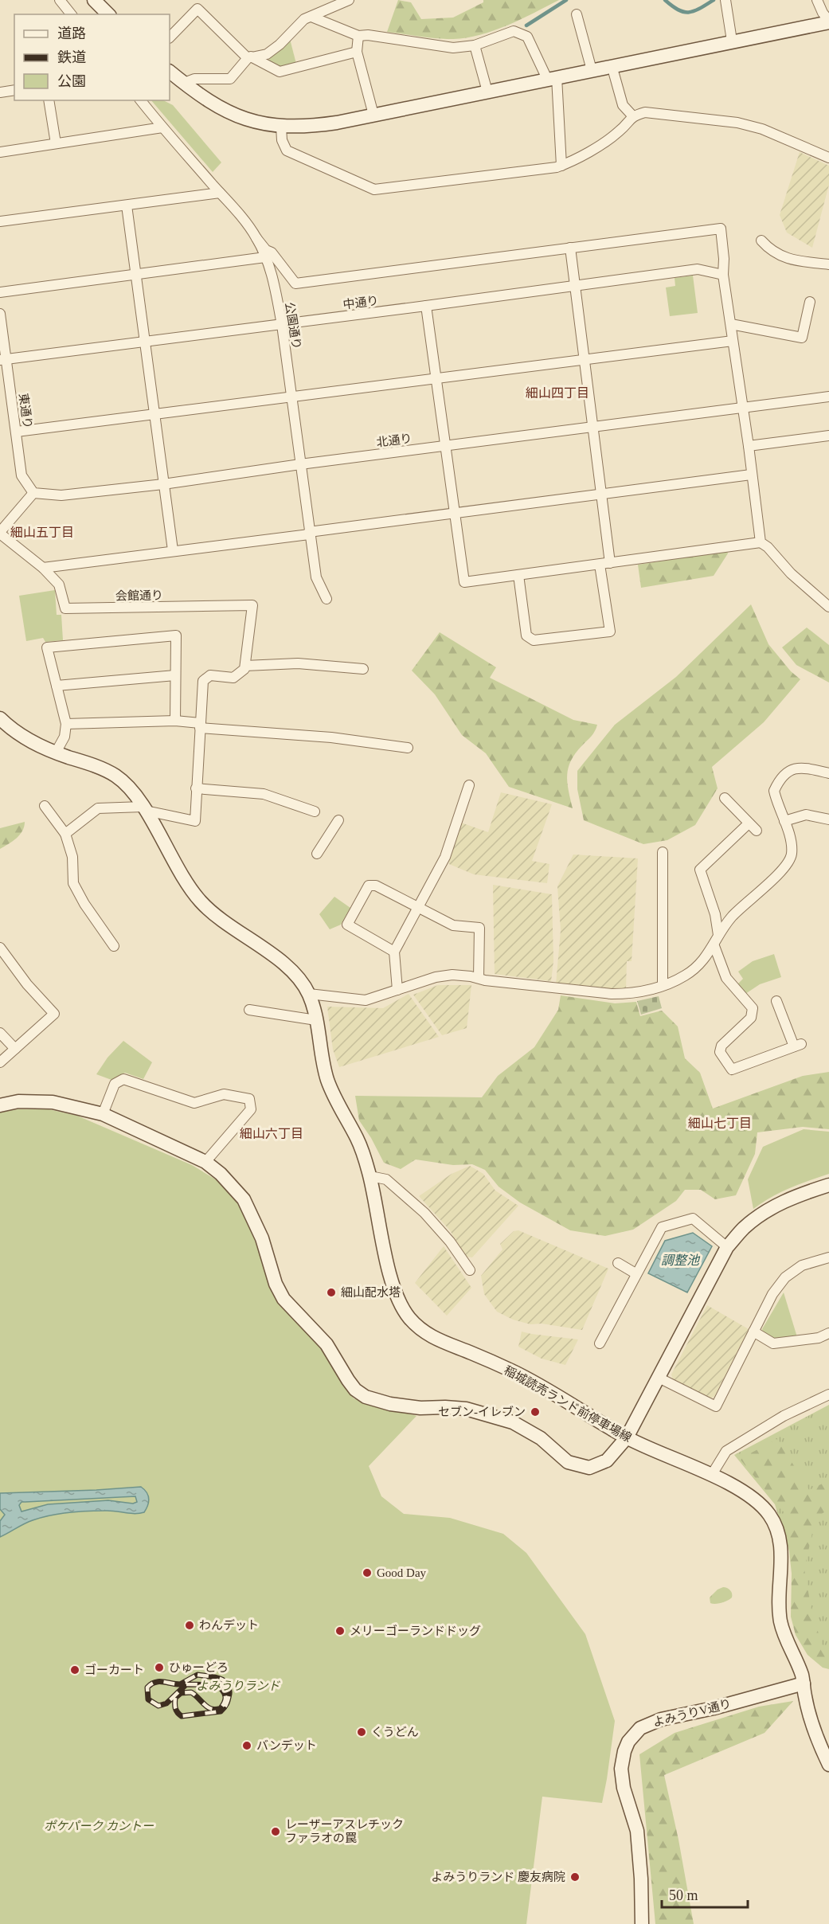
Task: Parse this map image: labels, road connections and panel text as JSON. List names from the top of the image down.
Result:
{
  "streets": {
    "street": [
      "中通り",
      "公園通り",
      "東通り",
      "北通り",
      "会館通り",
      "稲城読売ランド前停車場線",
      "よみうりV通り"
    ]
  },
  "crossings": [
    ["中通り", "公園通り"],
    ["中通り", "東通り"],
    ["公園通り", "北通り"],
    ["東通り", "北通り"],
    ["稲城読売ランド前停車場線", "よみうりV通り"]
  ],
  "districts": [
    "細山四丁目",
    "細山五丁目",
    "細山七丁目",
    "細山六丁目"
  ],
  "water": ["調整池"],
  "parks": ["よみうりランド", "ポケパーク カントー"],
  "places": [
    "細山配水塔",
    "セブン-イレブン",
    "Good Day",
    "わんデット",
    "メリーゴーランドドッグ",
    "ひゅーどろ",
    "ゴーカート",
    "くうどん",
    "バンデット",
    "レーザーアスレチック ファラオの罠",
    "よみうりランド 慶友病院"
  ],
  "legend": ["道路", "鉄道", "公園"],
  "scale_bar": "50 m"
}
